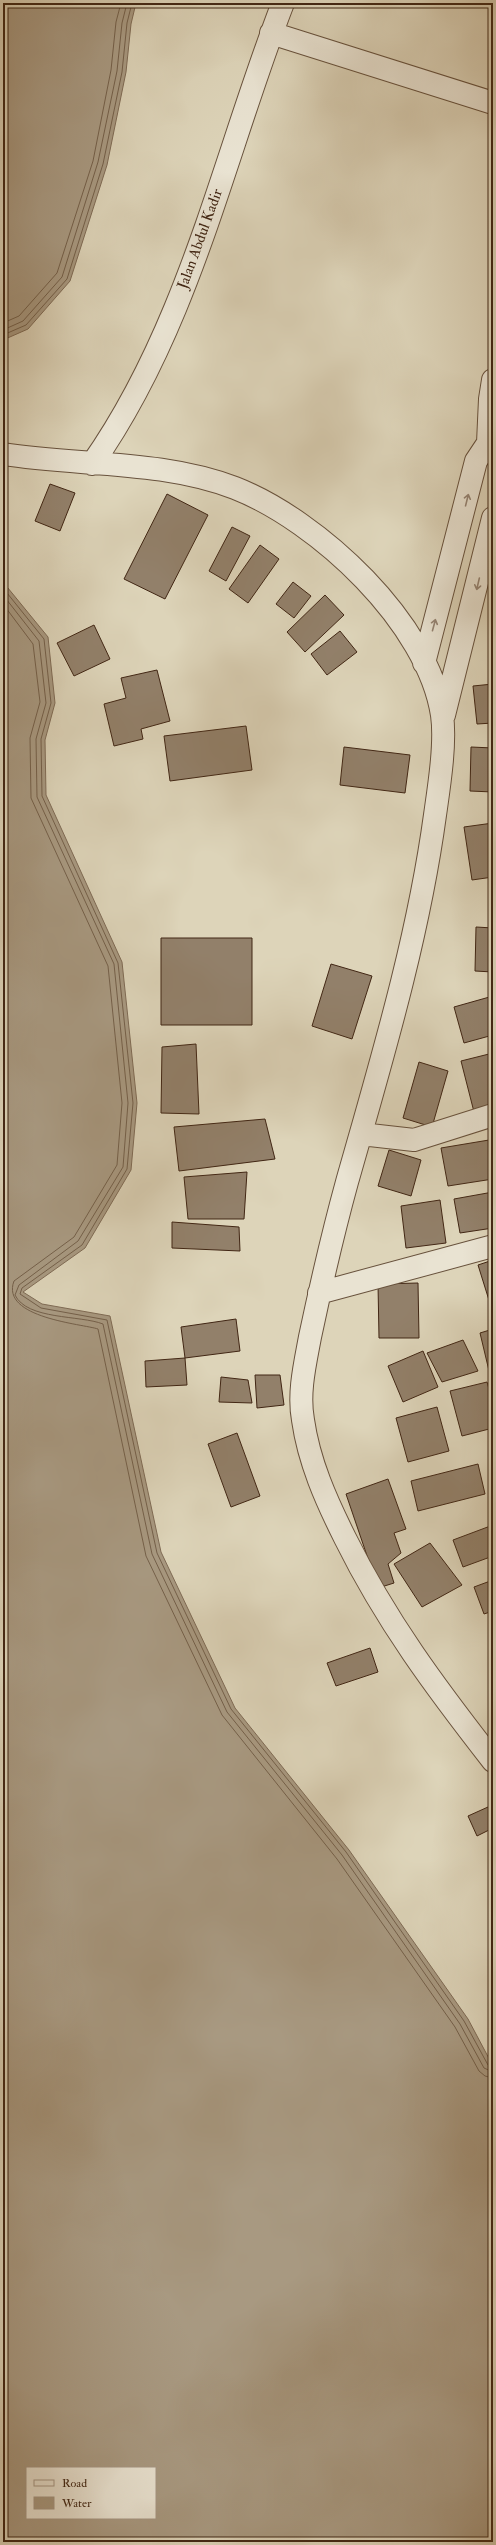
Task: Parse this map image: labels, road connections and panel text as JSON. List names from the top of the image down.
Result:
{
  "streets": {
    "street": ["Jalan Abdul Kadir"]
  },
  "legend": ["Road", "Water"]
}
